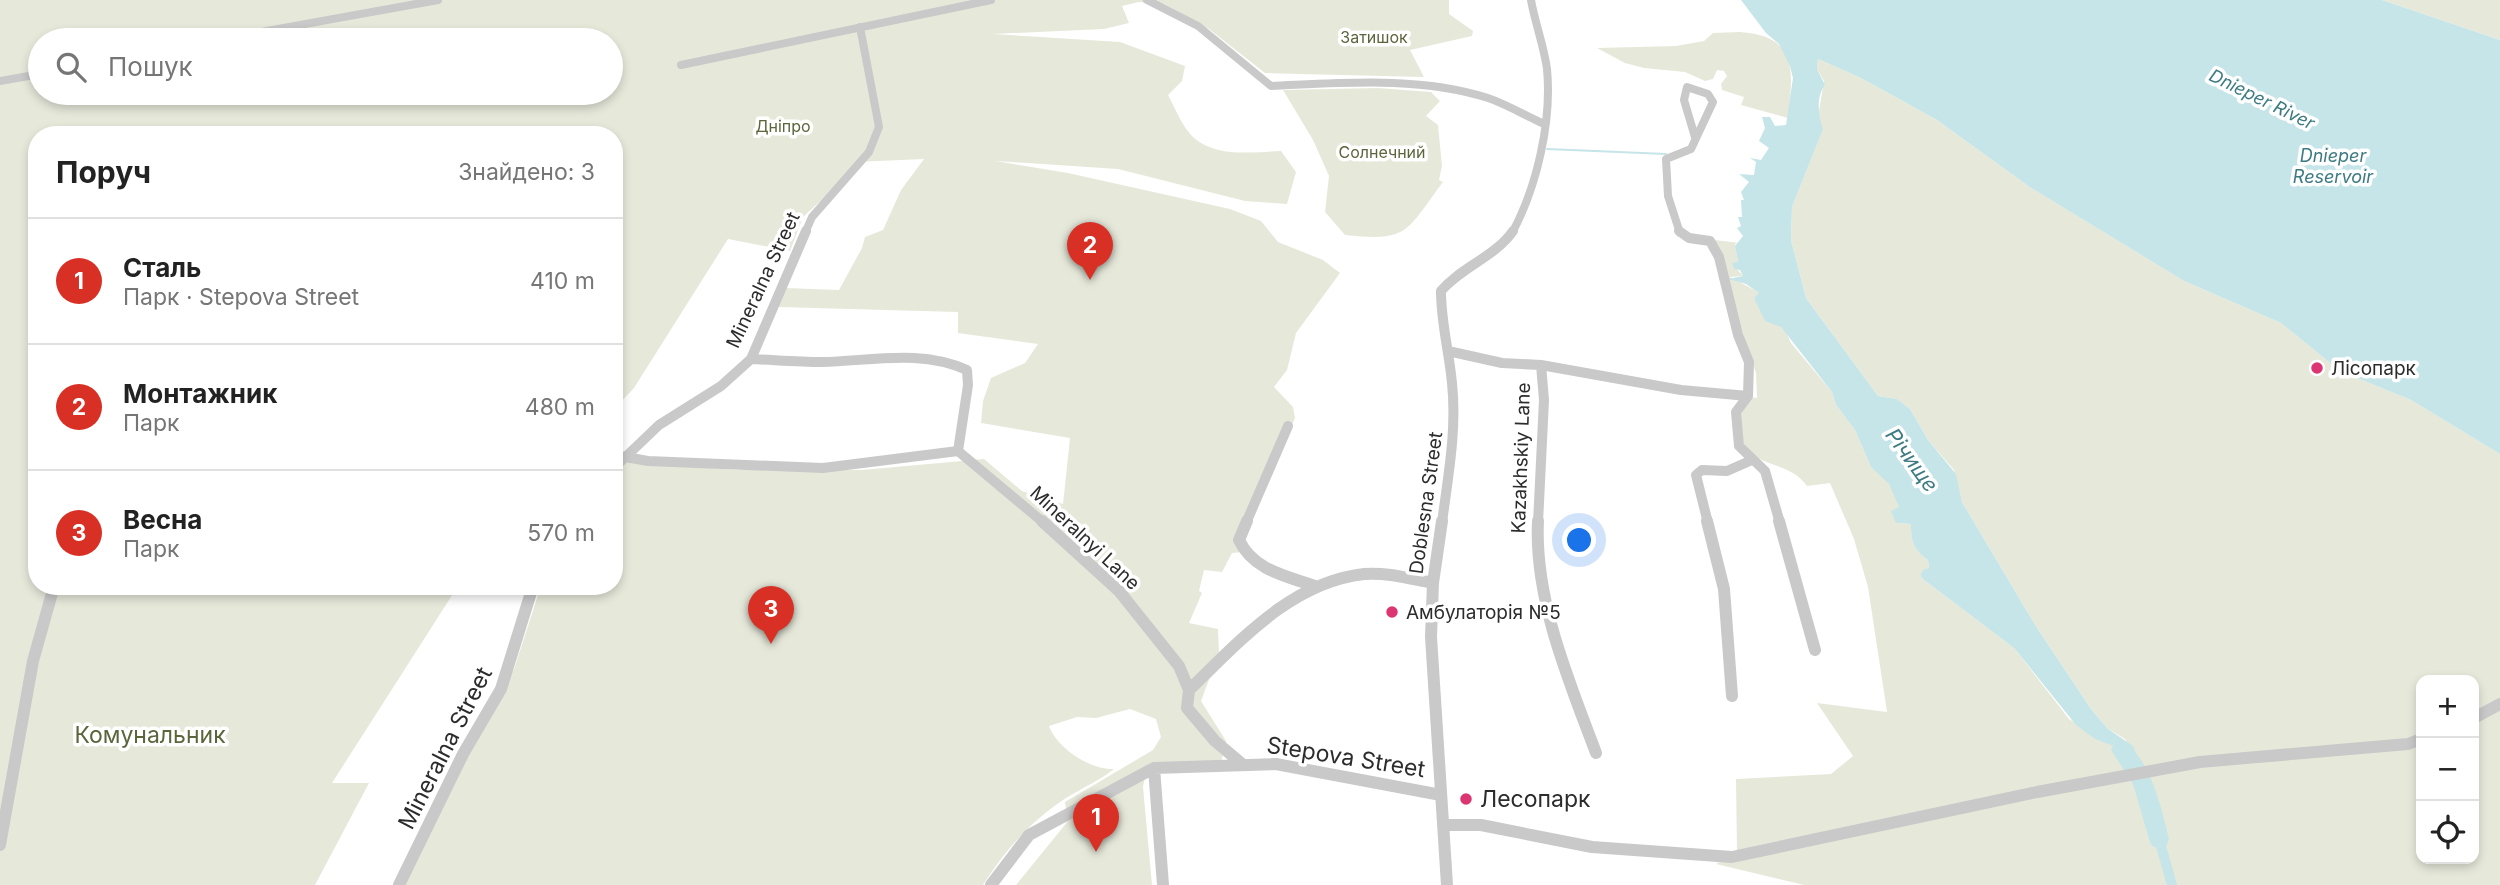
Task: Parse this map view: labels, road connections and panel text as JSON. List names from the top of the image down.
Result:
{
  "streets": {
    "street": [
      "Mineralna Street",
      "Kazakhskiy Lane",
      "Doblesna Street",
      "Mineralnyi Lane",
      "Stepova Street"
    ]
  },
  "crossings": [
    ["Kazakhskiy Lane", "Doblesna Street"],
    ["Doblesna Street", "Stepova Street"],
    ["Mineralnyi Lane", "Stepova Street"]
  ],
  "water": ["Dnieper River", "Dnieper Reservoir", "Річище"],
  "parks": [
    "Затишок",
    "Дніпро",
    "Солнечний",
    "Комунальник"
  ],
  "places": ["Лісопарк", "Амбулаторія №5", "Лесопарк"],
  "page": {
    "search": "Пошук",
    "heading": ["Поруч", "Знайдено: 3"],
    "list": [
      {
        "mark": "1",
        "name": "Сталь",
        "note": "Парк · Stepova Street",
        "value": "410 m"
      },
      {
        "mark": "2",
        "name": "Монтажник",
        "note": "Парк",
        "value": "480 m"
      },
      {
        "mark": "3",
        "name": "Весна",
        "note": "Парк",
        "value": "570 m"
      }
    ],
    "pins": ["2", "3", "1"],
    "map_buttons": ["+", "−"]
  }
}
